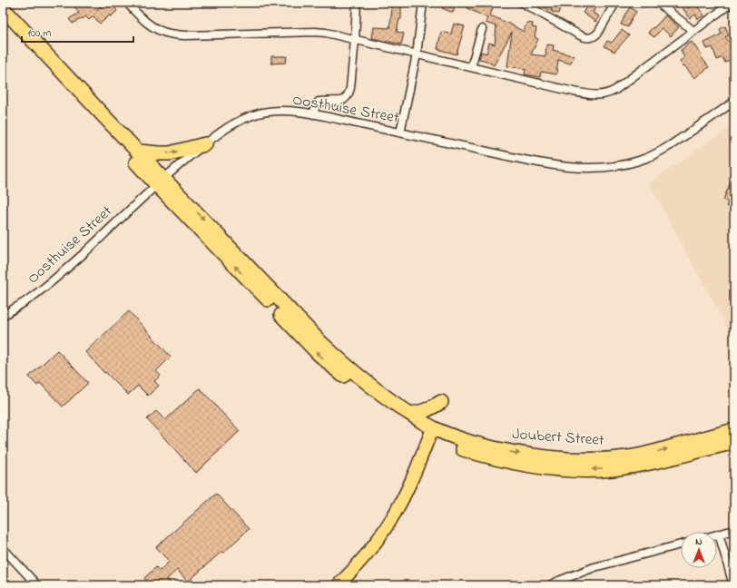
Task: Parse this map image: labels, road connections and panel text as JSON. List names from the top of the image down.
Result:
{
  "streets": {
    "highway": ["Joubert Street"],
    "street": ["Oosthuise Street"]
  },
  "scale_bar": "100 m",
  "north": "top"
}
